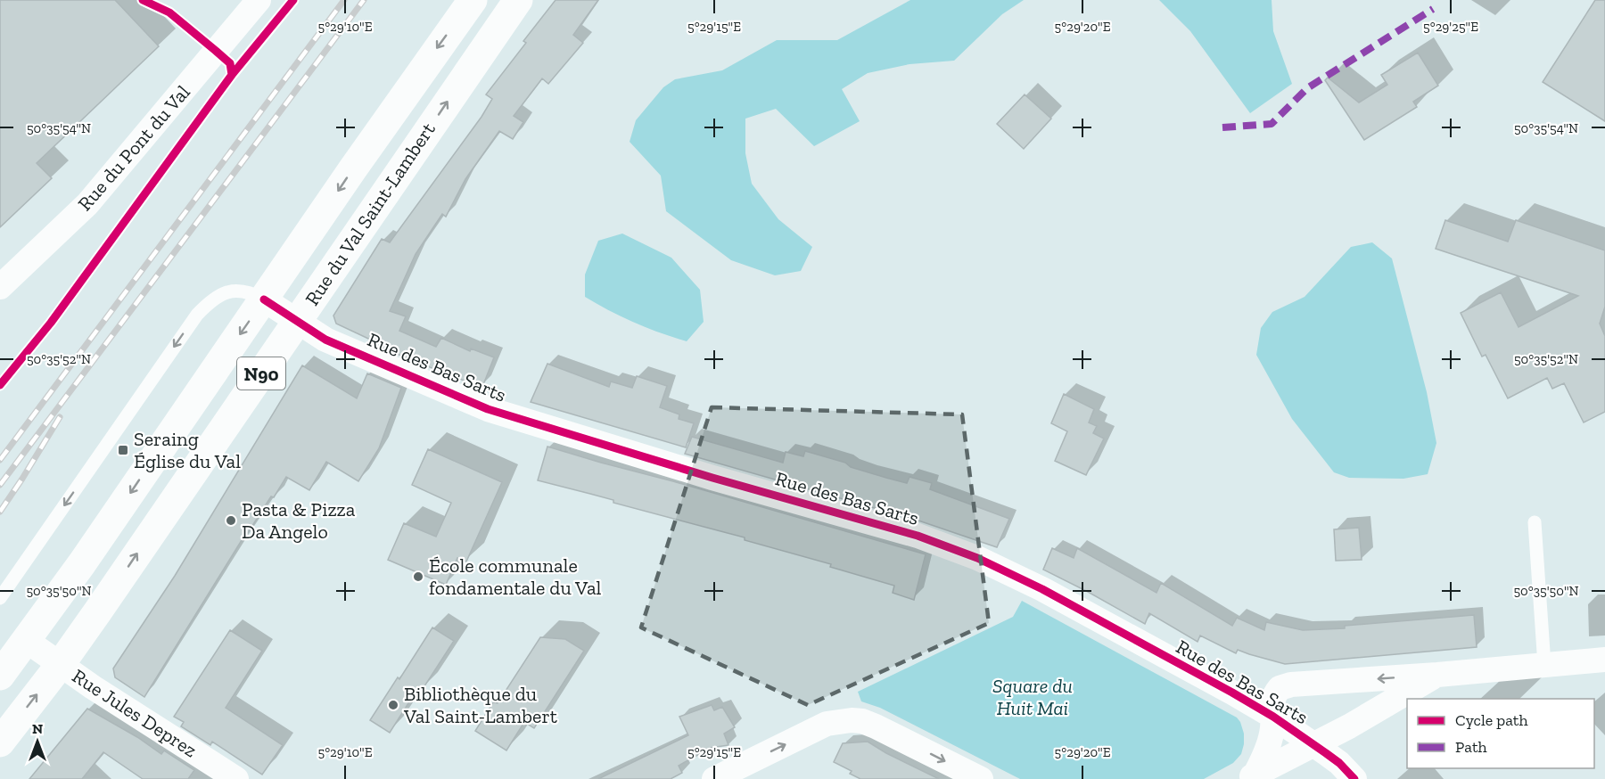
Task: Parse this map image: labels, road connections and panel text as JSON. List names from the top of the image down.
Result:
{
  "streets": {
    "main road": ["Rue du Val Saint-Lambert", "N90"],
    "street": ["Rue du Pont du Val", "Rue des Bas Sarts", "Rue Jules Deprez"]
  },
  "crossings": [
    ["Rue du Val Saint-Lambert", "Rue des Bas Sarts"],
    ["Rue du Val Saint-Lambert", "Rue Jules Deprez"]
  ],
  "parks": ["Square du Huit Mai"],
  "places": {
    "transit": ["Seraing Église du Val"],
    "other": ["Pasta & Pizza Da Angelo", "École communale fondamentale du Val", "Bibliothèque du Val Saint-Lambert"]
  },
  "legend": ["Cycle path", "Path"],
  "north": "top",
  "coordinates": [
    "5°29'10\"E",
    "5°29'15\"E",
    "5°29'20\"E",
    "5°29'25\"E",
    "50°35'54\"N",
    "50°35'52\"N",
    "50°35'50\"N"
  ]
}
